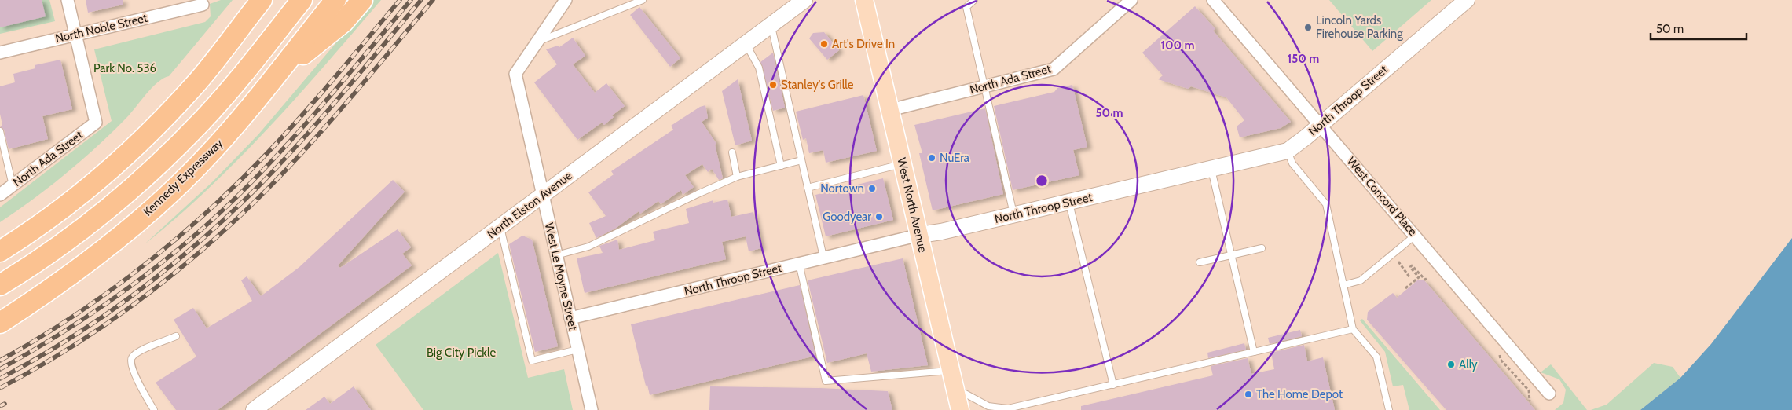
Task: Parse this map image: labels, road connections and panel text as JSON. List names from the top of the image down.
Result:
{
  "streets": {
    "highway": ["Kennedy Expressway"],
    "main road": ["North Throop Street", "North Elston Avenue", "West North Avenue"],
    "street": [
      "North Noble Street",
      "North Ada Street",
      "West Concord Place",
      "West Le Moyne Street"
    ]
  },
  "crossings": [
    ["North Noble Street", "North Ada Street"],
    ["North Ada Street", "West North Avenue"],
    ["North Throop Street", "West Concord Place"],
    ["North Throop Street", "West North Avenue"],
    ["North Throop Street", "West Le Moyne Street"],
    ["North Elston Avenue", "West Le Moyne Street"]
  ],
  "parks": ["Park No. 536", "Big City Pickle"],
  "places": [
    "Lincoln Yards Firehouse Parking",
    "Art's Drive In",
    "Stanley's Grille",
    "NuEra",
    "Nortown",
    "Goodyear",
    "Ally",
    "The Home Depot"
  ],
  "scale_bar": "50 m",
  "rings": ["100 m", "150 m", "50 m"]
}
